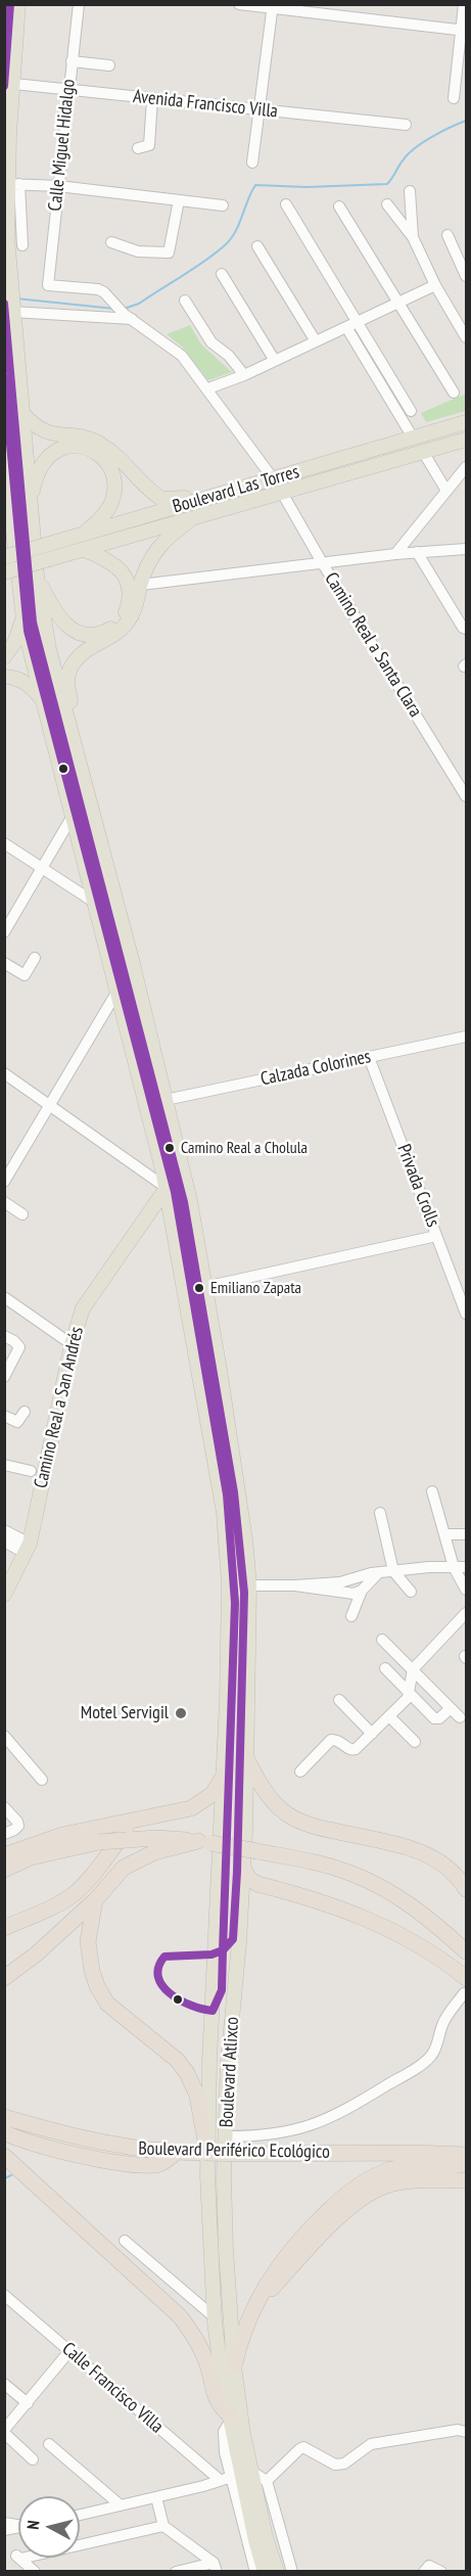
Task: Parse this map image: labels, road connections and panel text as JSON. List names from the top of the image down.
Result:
{
  "streets": {
    "highway": ["Boulevard Periférico Ecológico"],
    "main road": ["Boulevard Las Torres", "Camino Real a San Andrés", "Boulevard Atlixco"],
    "street": [
      "Avenida Francisco Villa",
      "Calle Miguel Hidalgo",
      "Camino Real a Santa Clara",
      "Calzada Colorines",
      "Privada Crolls",
      "Calle Francisco Villa"
    ]
  },
  "crossings": [
    ["Avenida Francisco Villa", "Calle Miguel Hidalgo"],
    ["Avenida Francisco Villa", "Boulevard Atlixco"],
    ["Boulevard Las Torres", "Camino Real a Santa Clara"],
    ["Calzada Colorines", "Privada Crolls"],
    ["Calzada Colorines", "Boulevard Atlixco"],
    ["Camino Real a San Andrés", "Boulevard Atlixco"],
    ["Boulevard Atlixco", "Boulevard Periférico Ecológico"],
    ["Boulevard Atlixco", "Calle Francisco Villa"]
  ],
  "places": ["Camino Real a Cholula", "Emiliano Zapata", "Motel Servigil"],
  "north": "left"
}
